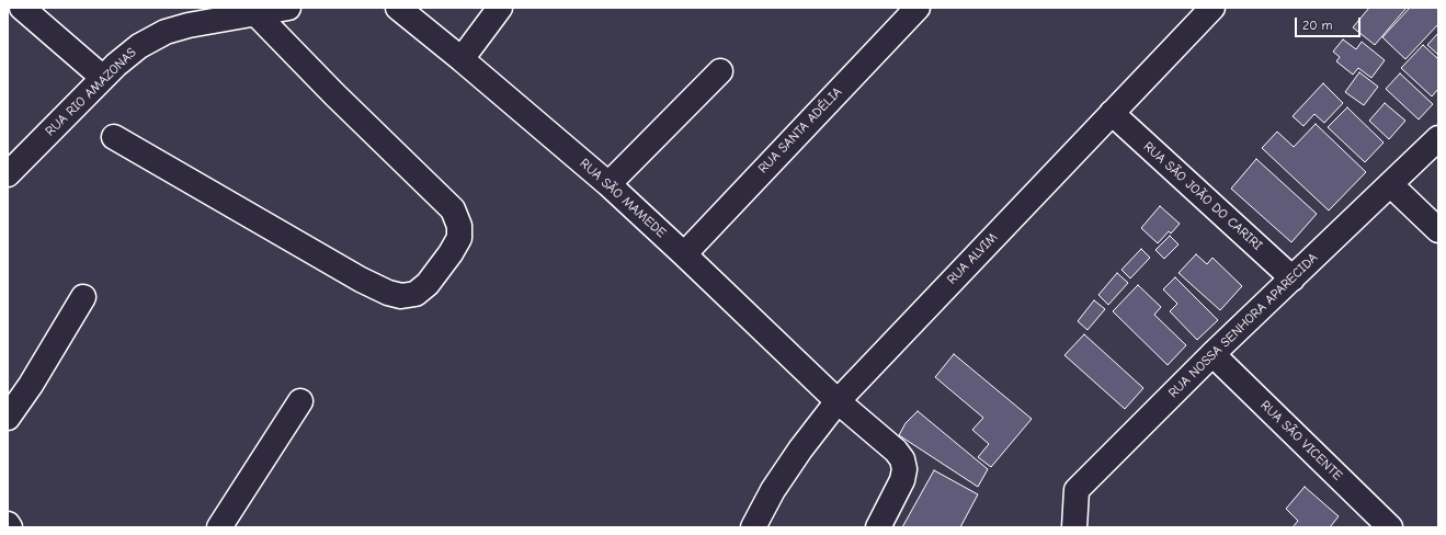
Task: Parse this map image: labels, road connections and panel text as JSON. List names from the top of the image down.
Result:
{
  "streets": {
    "street": [
      "RUA RIO AMAZONAS",
      "RUA SANTA ADÉLIA",
      "RUA SÃO JOÃO DO CARIRI",
      "RUA SÃO MAMEDE",
      "RUA ALVIM",
      "RUA NOSSA SENHORA APARECIDA",
      "RUA SÃO VICENTE"
    ]
  },
  "crossings": [
    ["RUA SANTA ADÉLIA", "RUA SÃO MAMEDE"],
    ["RUA SÃO JOÃO DO CARIRI", "RUA ALVIM"],
    ["RUA SÃO JOÃO DO CARIRI", "RUA NOSSA SENHORA APARECIDA"],
    ["RUA SÃO MAMEDE", "RUA ALVIM"],
    ["RUA NOSSA SENHORA APARECIDA", "RUA SÃO VICENTE"]
  ],
  "scale_bar": "20 m"
}
